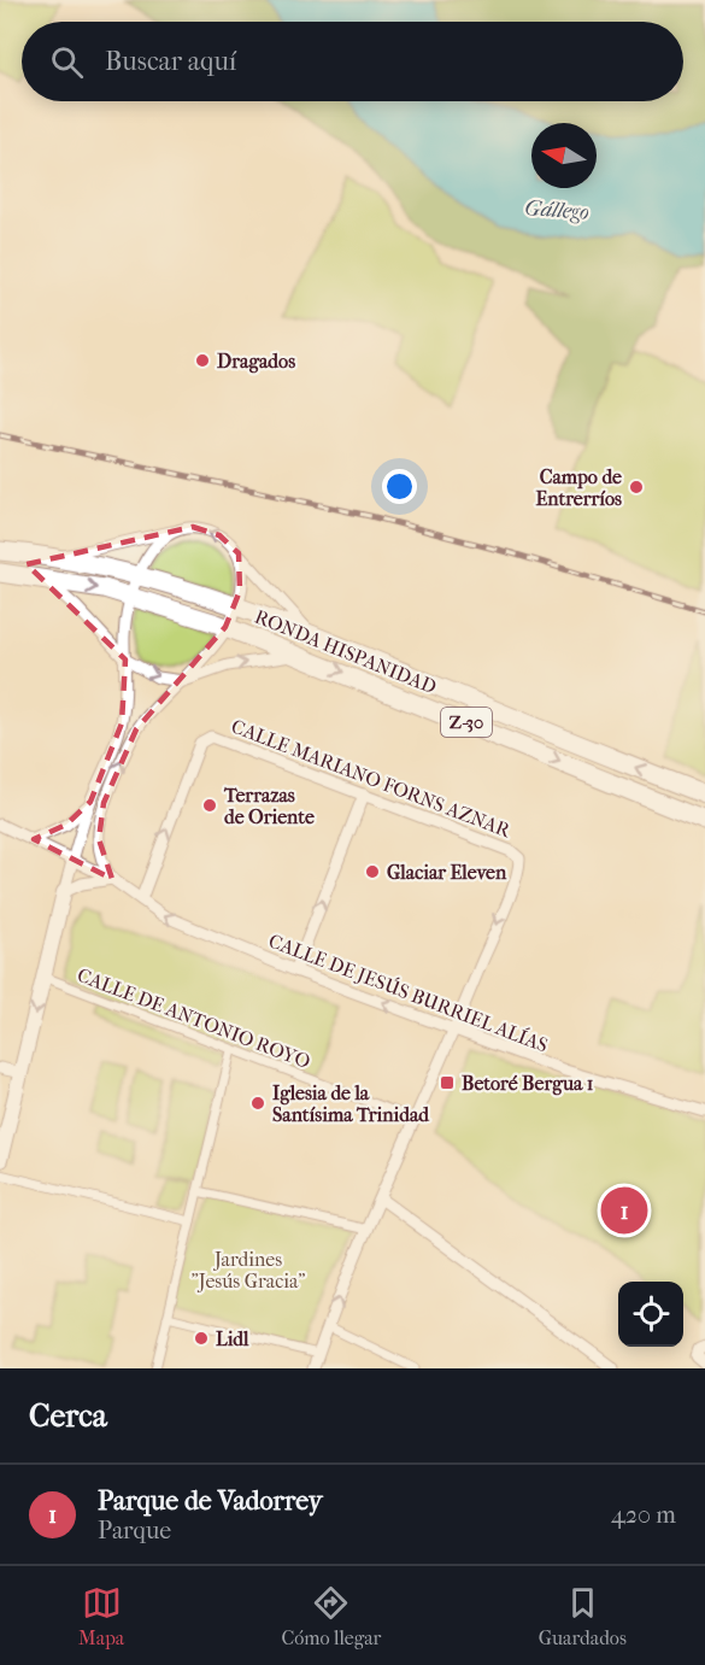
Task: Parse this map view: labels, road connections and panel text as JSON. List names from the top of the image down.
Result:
{
  "streets": {
    "highway": ["RONDA HISPANIDAD", "Z-30"],
    "street": ["CALLE MARIANO FORNS AZNAR", "CALLE DE JESÚS BURRIEL ALÍAS", "CALLE DE ANTONIO ROYO"]
  },
  "crossings": [
    ["CALLE MARIANO FORNS AZNAR", "CALLE DE JESÚS BURRIEL ALÍAS"]
  ],
  "one_way": ["CALLE DE JESÚS BURRIEL ALÍAS"],
  "water": ["Gállego"],
  "parks": ["Jardines \"Jesús Gracia\""],
  "places": {
    "other": [
      "Dragados",
      "Campo de Entrerríos",
      "Terrazas de Oriente",
      "Glaciar Eleven",
      "Iglesia de la Santísima Trinidad",
      "Lidl"
    ],
    "transit": ["Betoré Bergua 1"]
  },
  "north": "left",
  "page": {
    "search": "Buscar aquí",
    "pins": "1",
    "heading": "Cerca",
    "list": [
      {
        "mark": "1",
        "name": "Parque de Vadorrey",
        "note": "Parque",
        "value": "420 m"
      }
    ],
    "nav": ["Mapa", "Cómo llegar", "Guardados"]
  }
}
